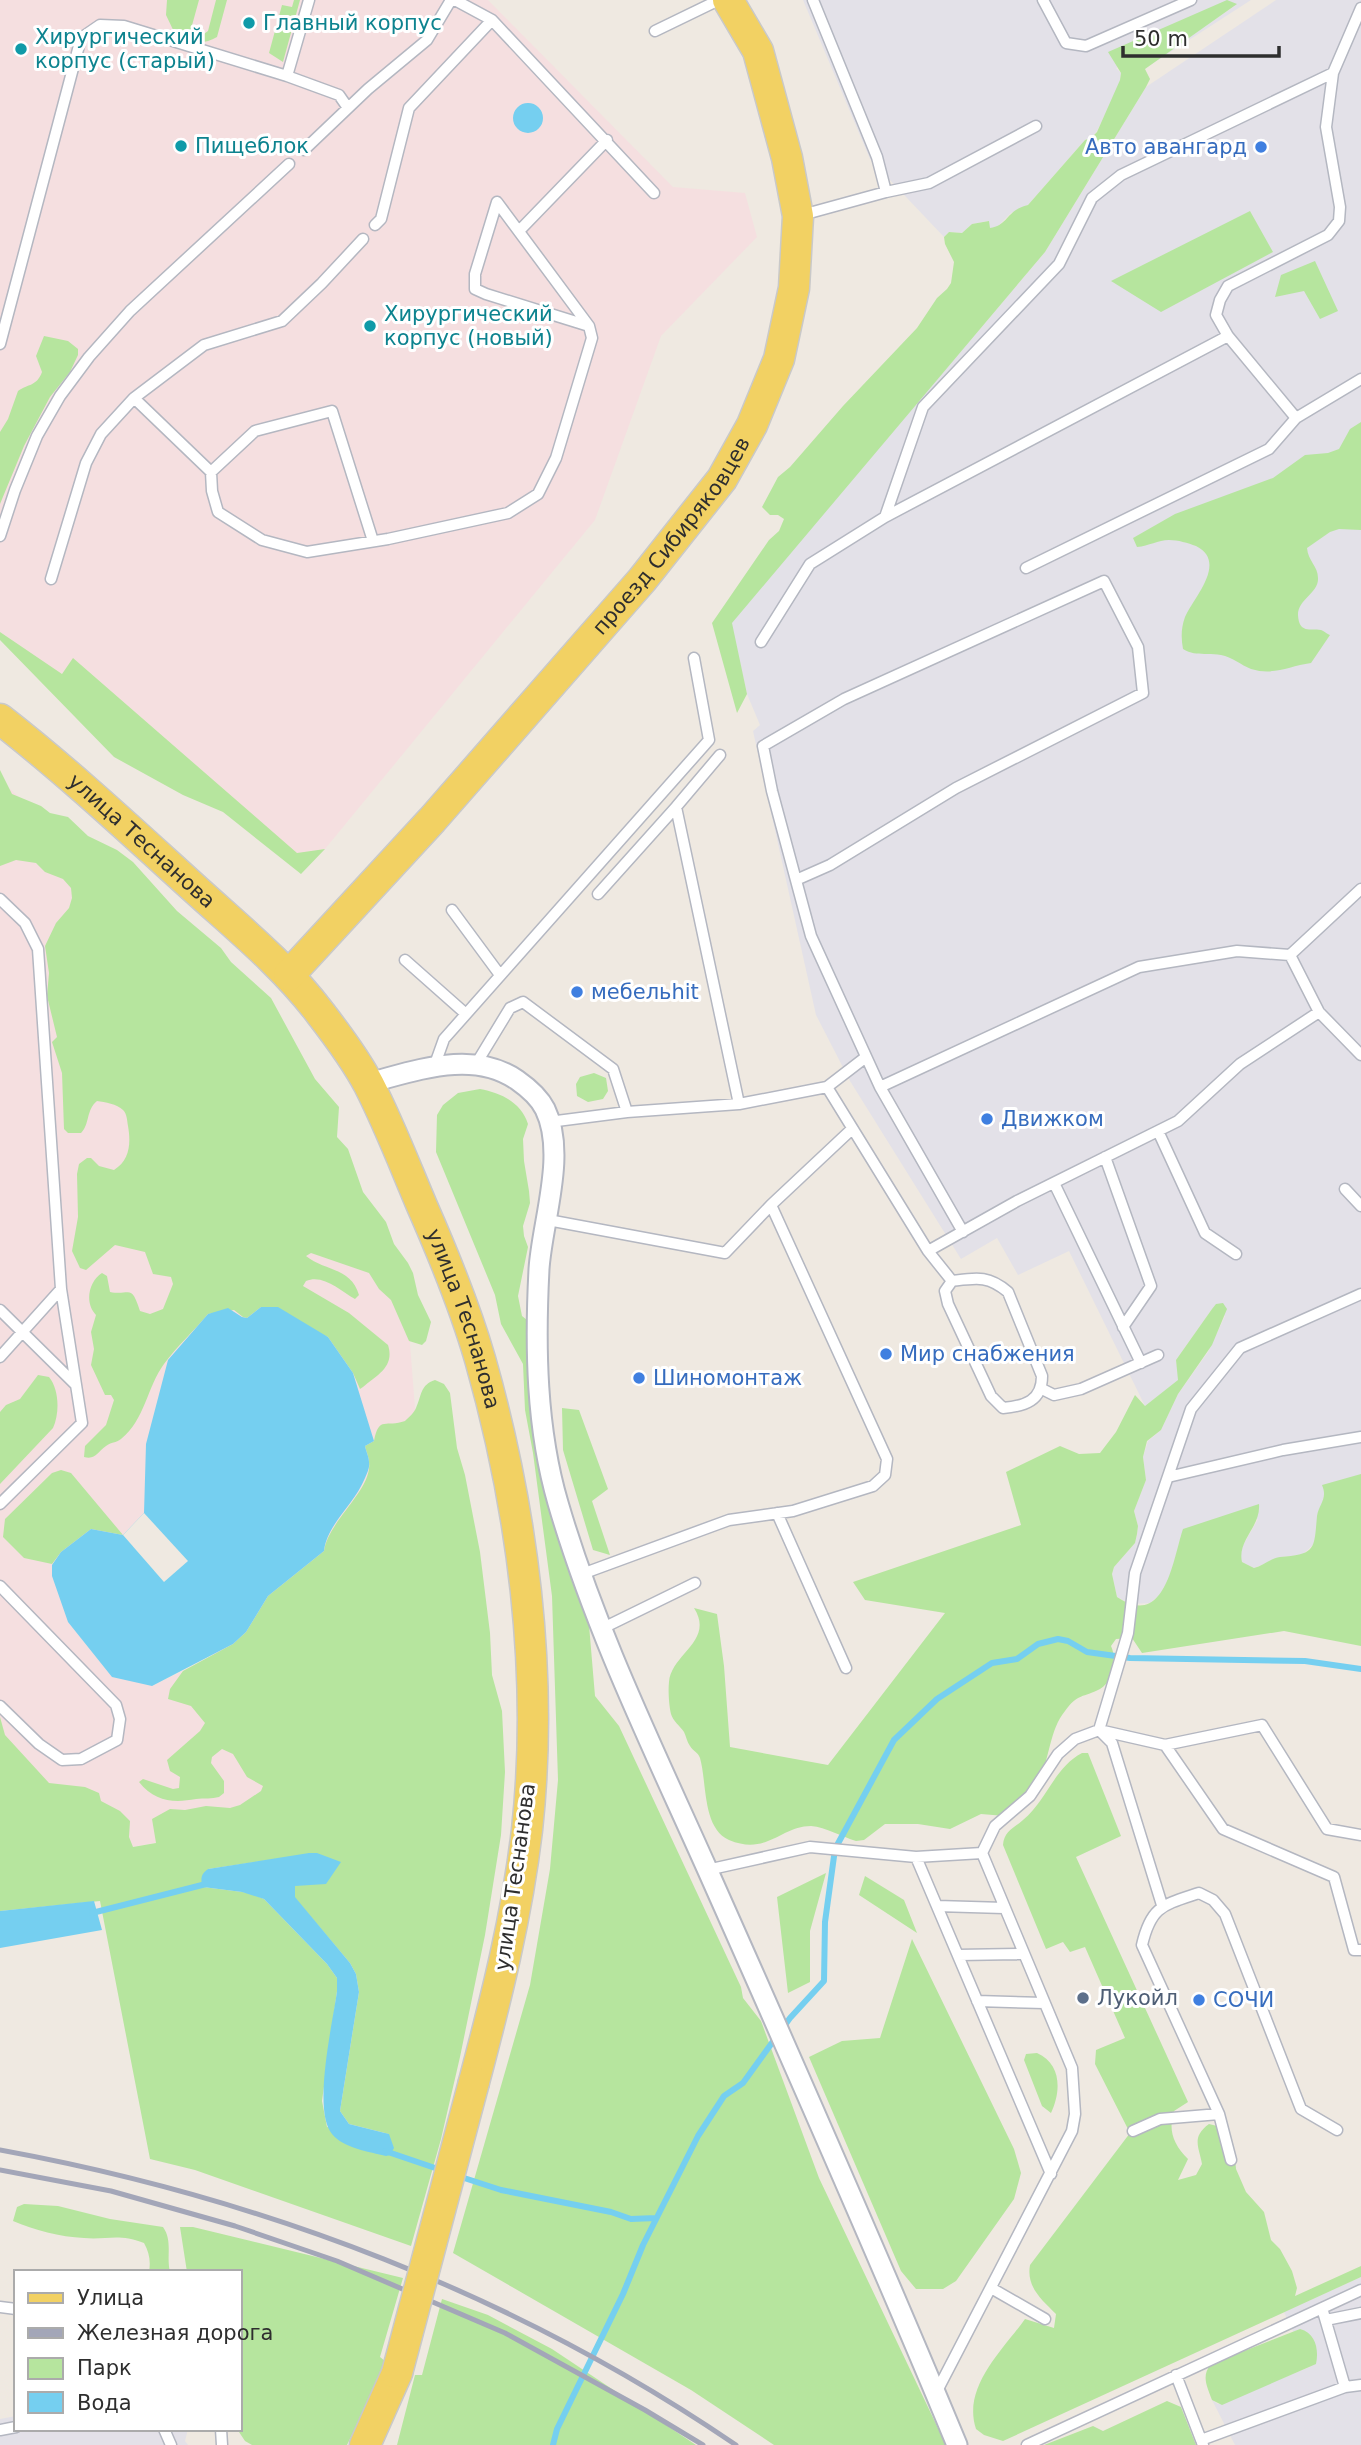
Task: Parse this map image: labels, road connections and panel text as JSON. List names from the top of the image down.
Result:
{
  "streets": {
    "main road": ["проезд Сибиряковцев", "улица Теснанова"]
  },
  "crossings": [
    ["проезд Сибиряковцев", "улица Теснанова"]
  ],
  "places": [
    "Главный корпус",
    "Хирургический корпус (старый)",
    "Пищеблок",
    "Авто авангард",
    "Хирургический корпус (новый)",
    "мебельhit",
    "Движком",
    "Мир снабжения",
    "Шиномонтаж",
    "Лукойл",
    "СОЧИ"
  ],
  "legend": [
    "Улица",
    "Железная дорога",
    "Парк",
    "Вода"
  ],
  "scale_bar": "50 m"
}
